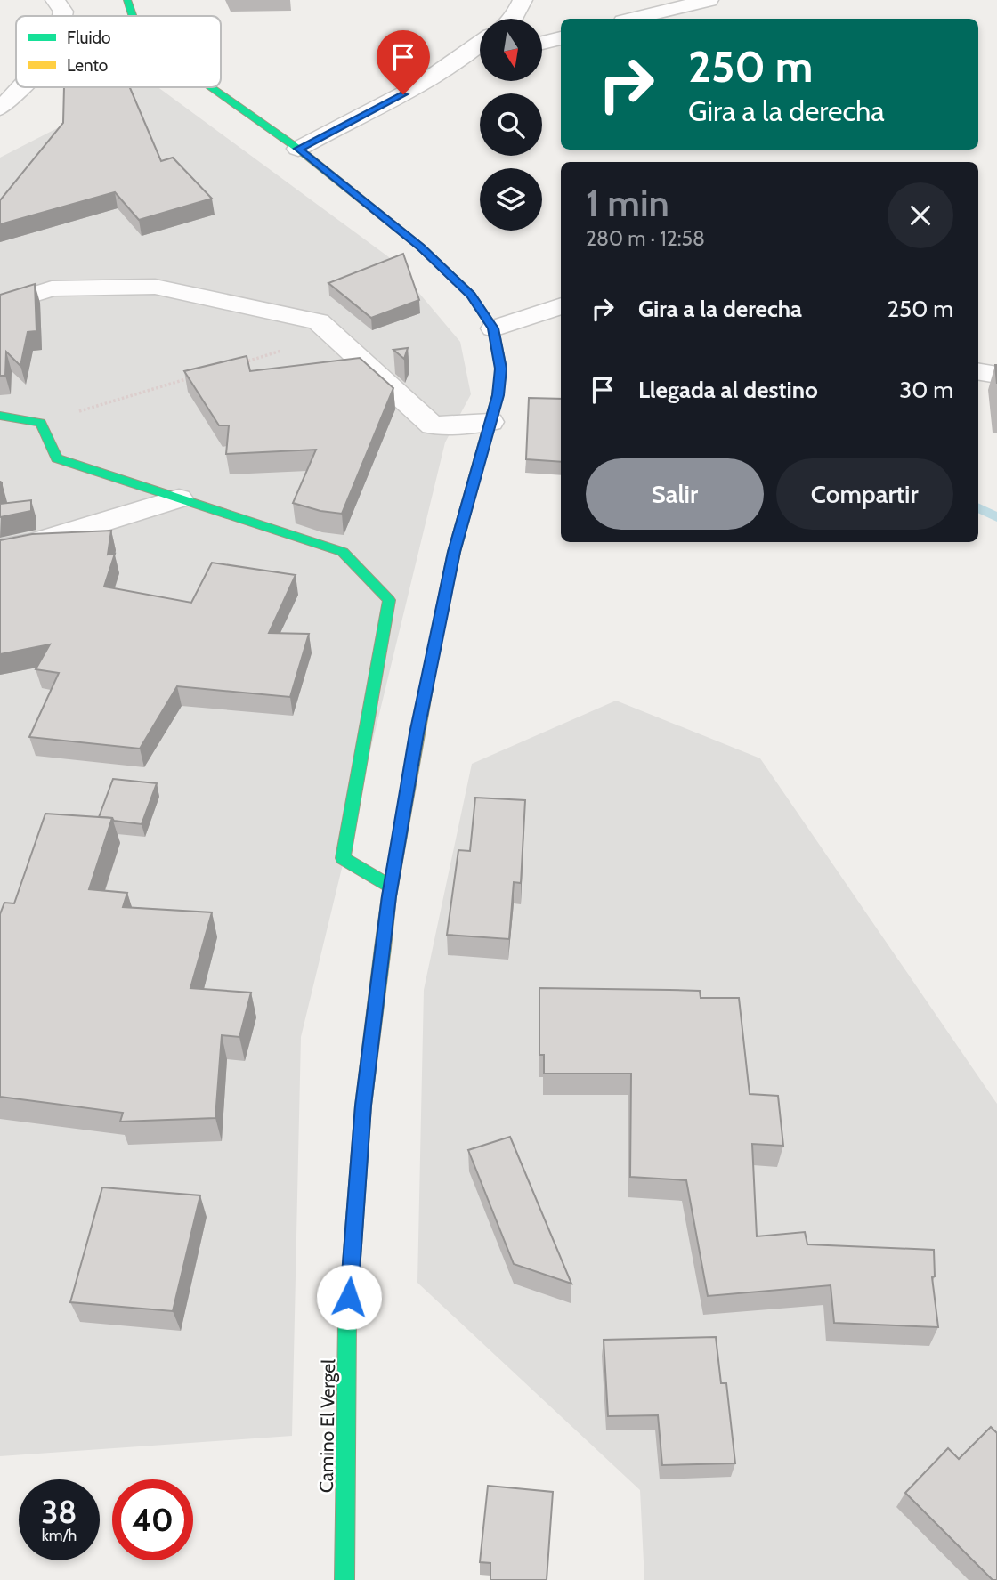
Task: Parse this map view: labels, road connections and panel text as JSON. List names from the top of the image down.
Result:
{
  "streets": {
    "street": ["Camino El Vergel"]
  },
  "legend": ["Fluido", "Lento"],
  "north": "bottom",
  "page": {
    "turn": ["250 m", "Gira a la derecha"],
    "heading": ["1 min", "280 m · 12:58"],
    "list": [
      {
        "name": "Gira a la derecha",
        "value": "250 m"
      },
      {
        "name": "Llegada al destino",
        "value": "30 m"
      }
    ],
    "buttons": ["Salir", "Compartir"],
    "speed": "38 km/h",
    "limit": "40"
  }
}
